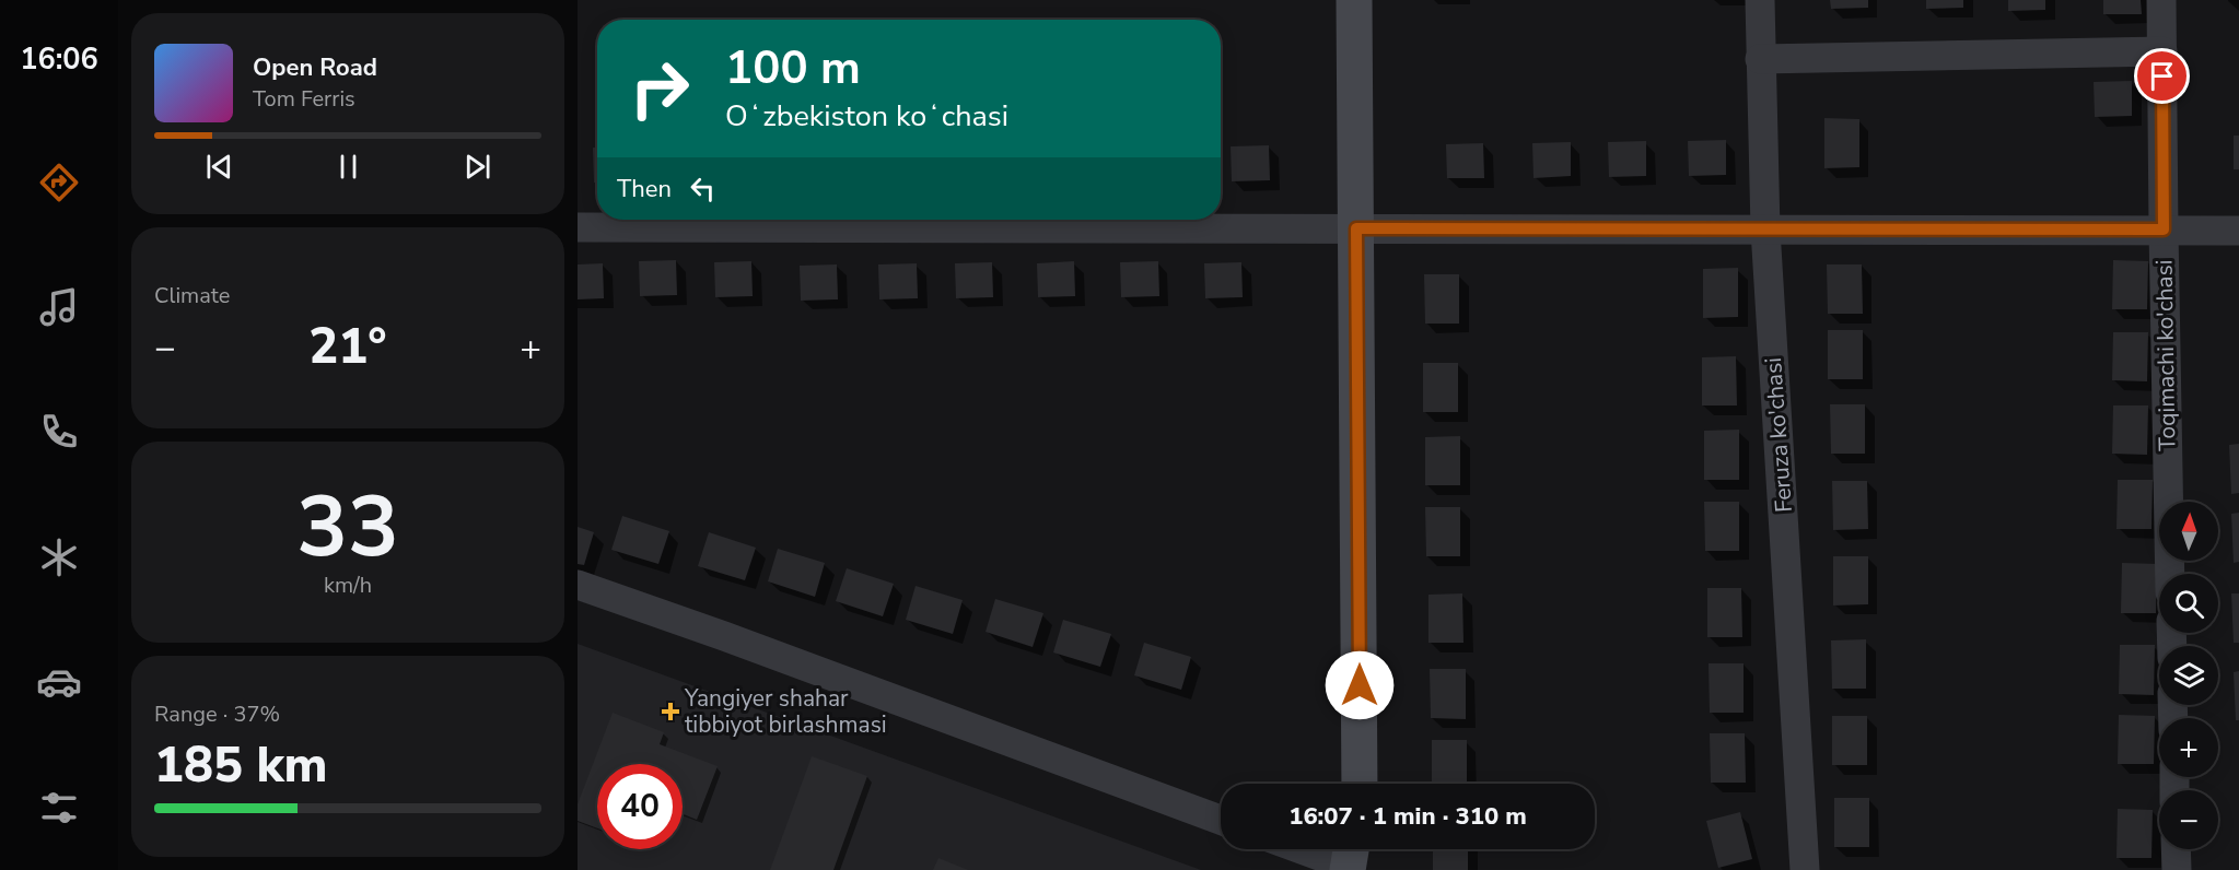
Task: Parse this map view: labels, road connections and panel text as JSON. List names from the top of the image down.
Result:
{
  "streets": {
    "street": ["Toqimachi ko'chasi", "Feruza ko'chasi"]
  },
  "places": {
    "health": ["Yangiyer shahar tibbiyot birlashmasi"]
  },
  "north": "top",
  "page": {
    "tabs": "16:06",
    "turn": ["100 m", "Oʻzbekiston koʻchasi"],
    "song": ["Open Road", "Tom Ferris"],
    "then": "Then",
    "tile": [
      "Climate",
      ["33", "km/h"],
      ["Range · 37%", "185 km"]
    ],
    "heat": ["−", "21°", "+"],
    "map_buttons": ["+", "−"],
    "limit": "40",
    "trip": "16:07 · 1 min · 310 m"
  }
}
